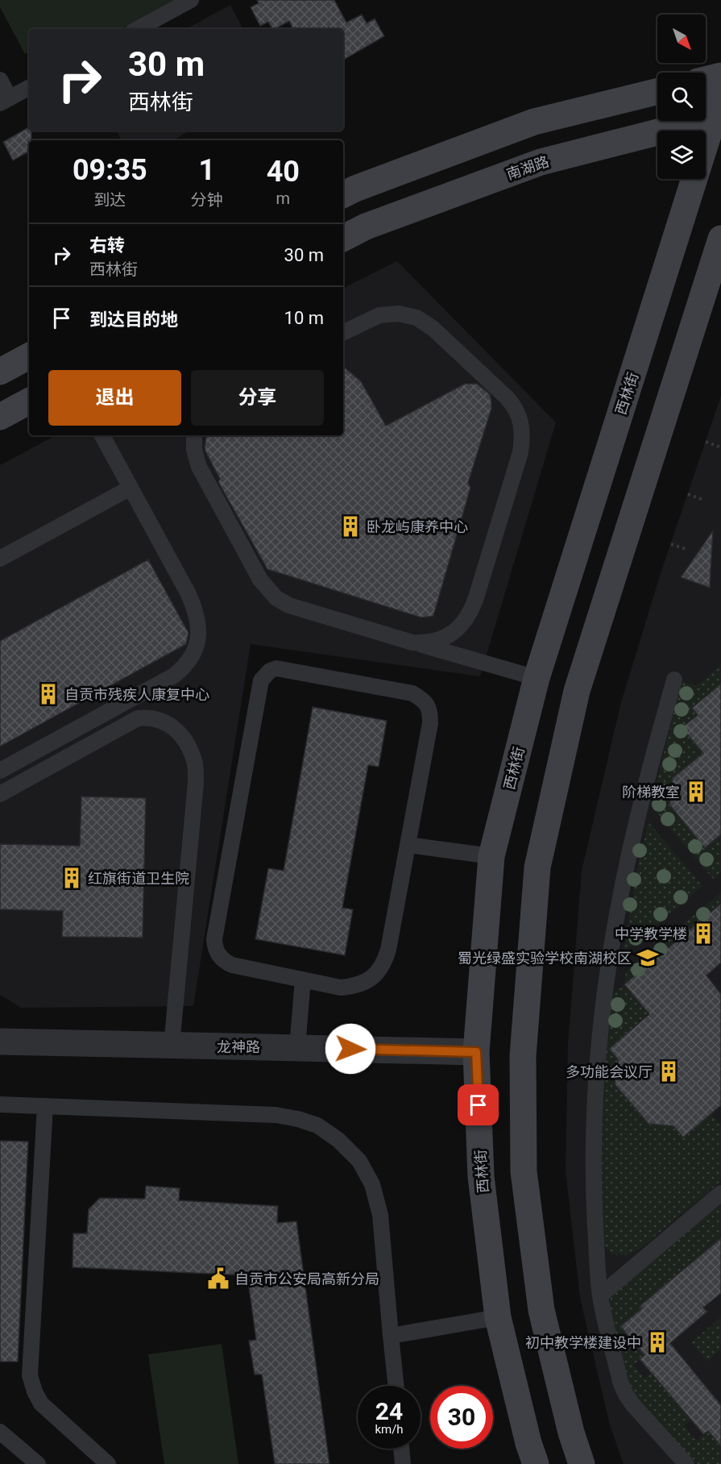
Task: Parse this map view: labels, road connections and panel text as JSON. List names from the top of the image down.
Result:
{
  "streets": {
    "main road": ["南湖路", "西林街"],
    "street": ["龙神路"]
  },
  "crossings": [
    ["南湖路", "西林街"],
    ["西林街", "龙神路"]
  ],
  "places": {
    "building": [
      "卧龙屿康养中心",
      "自贡市残疾人康复中心",
      "阶梯教室",
      "红旗街道卫生院",
      "中学教学楼",
      "多功能会议厅",
      "初中教学楼建设中"
    ],
    "school or university": ["蜀光绿盛实验学校南湖校区"],
    "public building": ["自贡市公安局高新分局"]
  },
  "north": "bottom right",
  "page": {
    "turn": ["30 m", "西林街"],
    "eta": [
      "09:35",
      "到达",
      "1",
      "分钟",
      "40",
      "m"
    ],
    "list": [
      {
        "name": "右转",
        "note": "西林街",
        "value": "30 m"
      },
      {
        "name": "到达目的地",
        "value": "10 m"
      }
    ],
    "buttons": ["退出", "分享"],
    "speed": "24 km/h",
    "limit": "30"
  }
}
